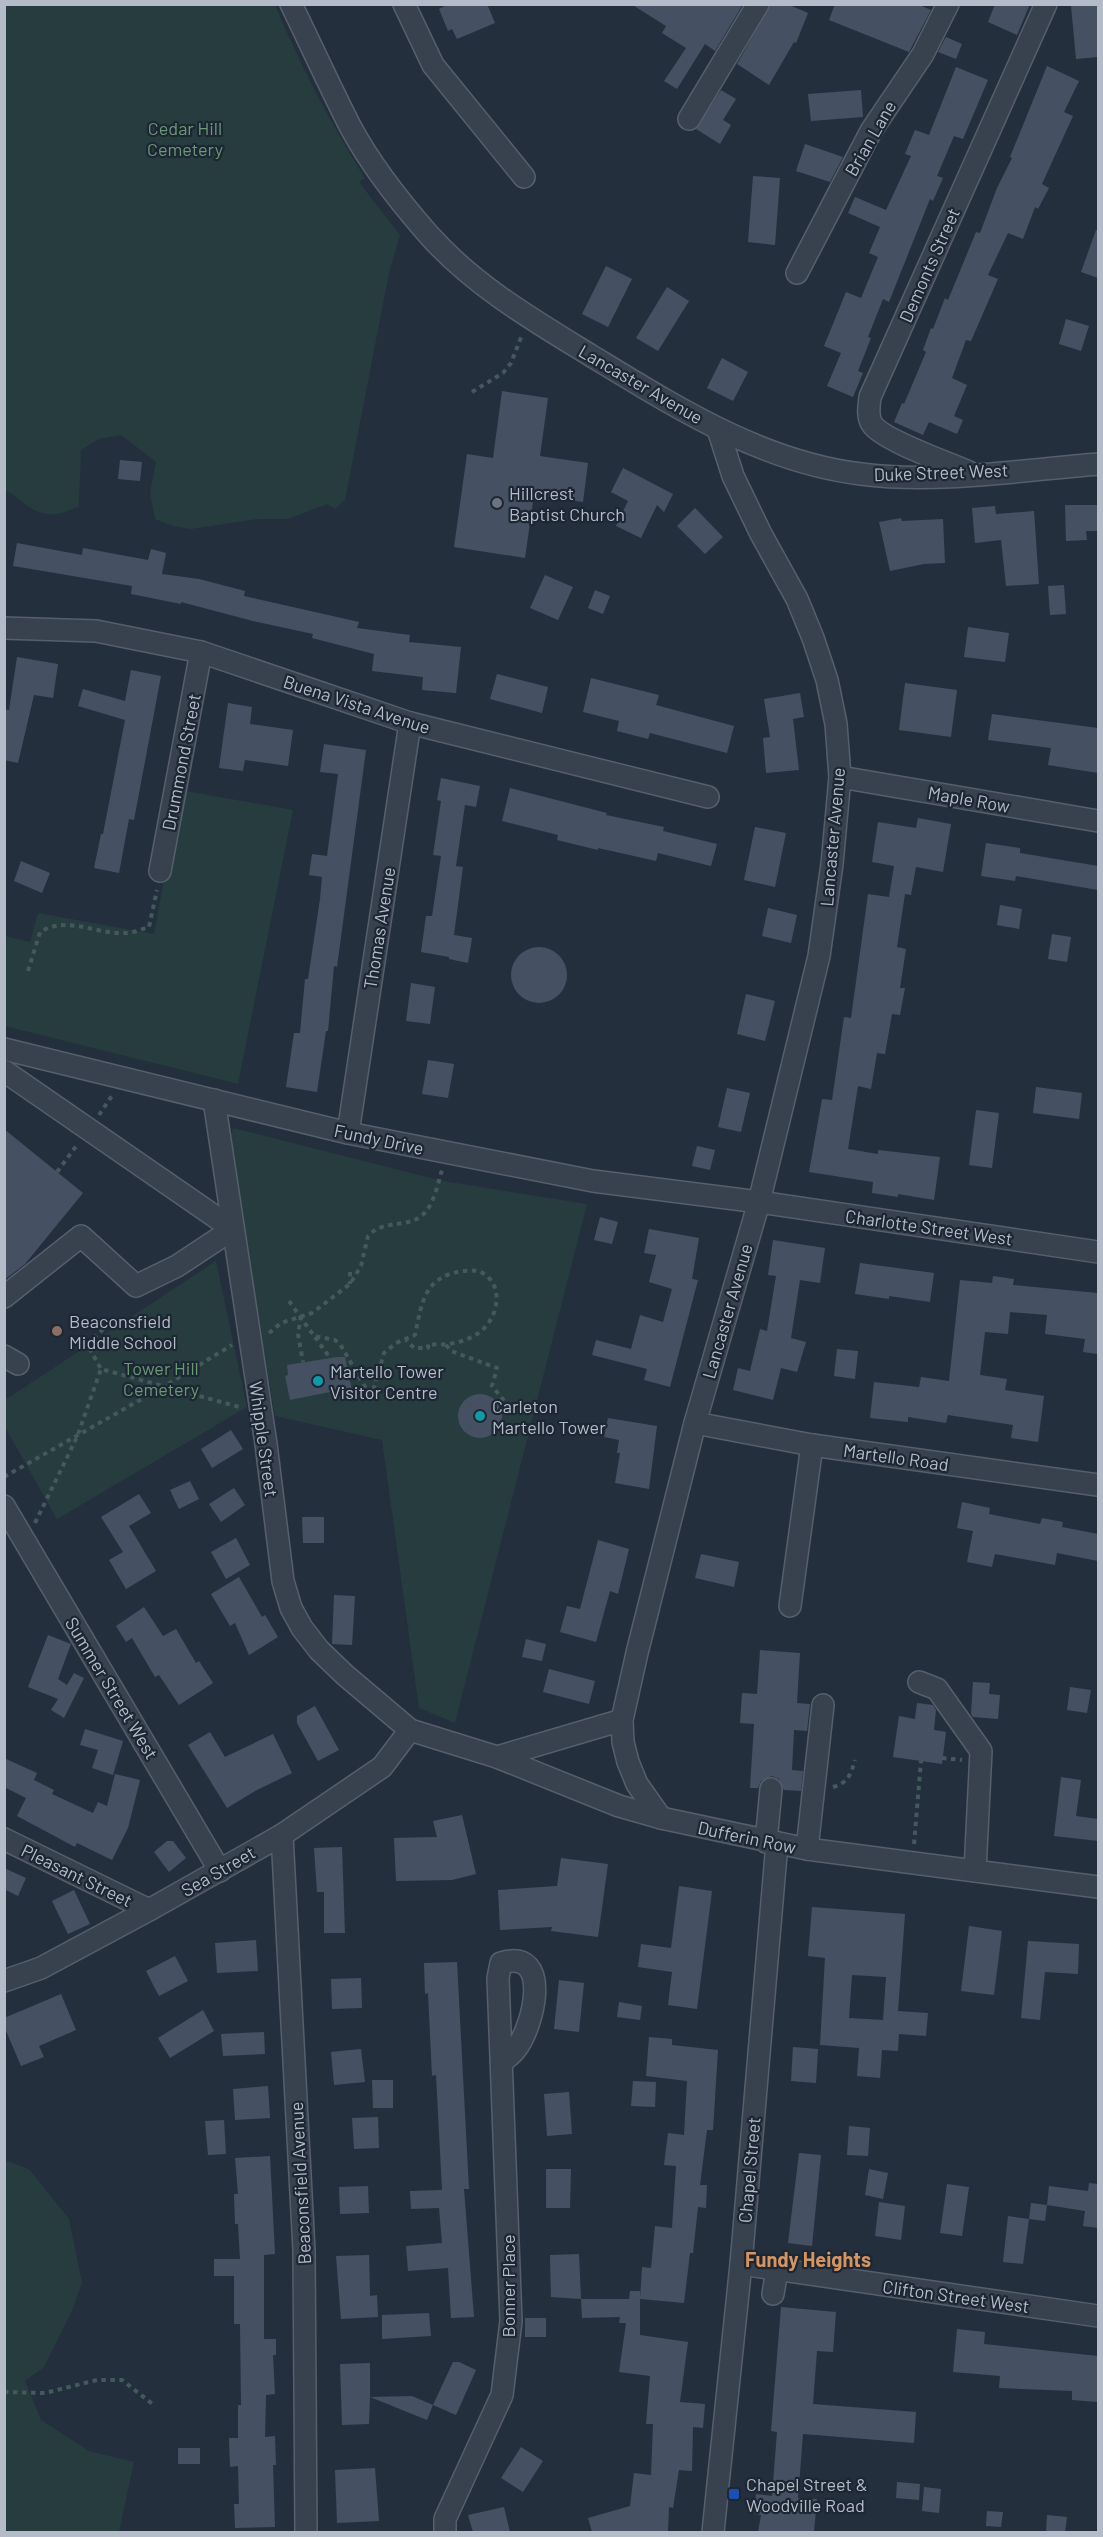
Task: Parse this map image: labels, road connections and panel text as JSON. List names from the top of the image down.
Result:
{
  "streets": {
    "street": [
      "Brian Lane",
      "Demonts Street",
      "Lancaster Avenue",
      "Duke Street West",
      "Buena Vista Avenue",
      "Drummond Street",
      "Maple Row",
      "Thomas Avenue",
      "Fundy Drive",
      "Charlotte Street West",
      "Whipple Street",
      "Martello Road",
      "Summer Street West",
      "Dufferin Row",
      "Sea Street",
      "Pleasant Street",
      "Chapel Street",
      "Beaconsfield Avenue",
      "Bonner Place",
      "Clifton Street West"
    ]
  },
  "crossings": [
    ["Demonts Street", "Duke Street West"],
    ["Lancaster Avenue", "Duke Street West"],
    ["Lancaster Avenue", "Maple Row"],
    ["Lancaster Avenue", "Fundy Drive"],
    ["Lancaster Avenue", "Charlotte Street West"],
    ["Lancaster Avenue", "Martello Road"],
    ["Lancaster Avenue", "Dufferin Row"],
    ["Buena Vista Avenue", "Drummond Street"],
    ["Buena Vista Avenue", "Thomas Avenue"],
    ["Thomas Avenue", "Fundy Drive"],
    ["Fundy Drive", "Charlotte Street West"],
    ["Fundy Drive", "Whipple Street"],
    ["Whipple Street", "Dufferin Row"],
    ["Whipple Street", "Sea Street"],
    ["Summer Street West", "Sea Street"],
    ["Dufferin Row", "Sea Street"],
    ["Dufferin Row", "Chapel Street"],
    ["Sea Street", "Pleasant Street"],
    ["Sea Street", "Beaconsfield Avenue"],
    ["Chapel Street", "Clifton Street West"]
  ],
  "districts": ["Fundy Heights"],
  "parks": ["Cedar Hill Cemetery", "Tower Hill Cemetery"],
  "places": {
    "other": [
      "Hillcrest Baptist Church",
      "Beaconsfield Middle School",
      "Martello Tower Visitor Centre",
      "Carleton Martello Tower"
    ],
    "transit": ["Chapel Street & Woodville Road"]
  }
}
